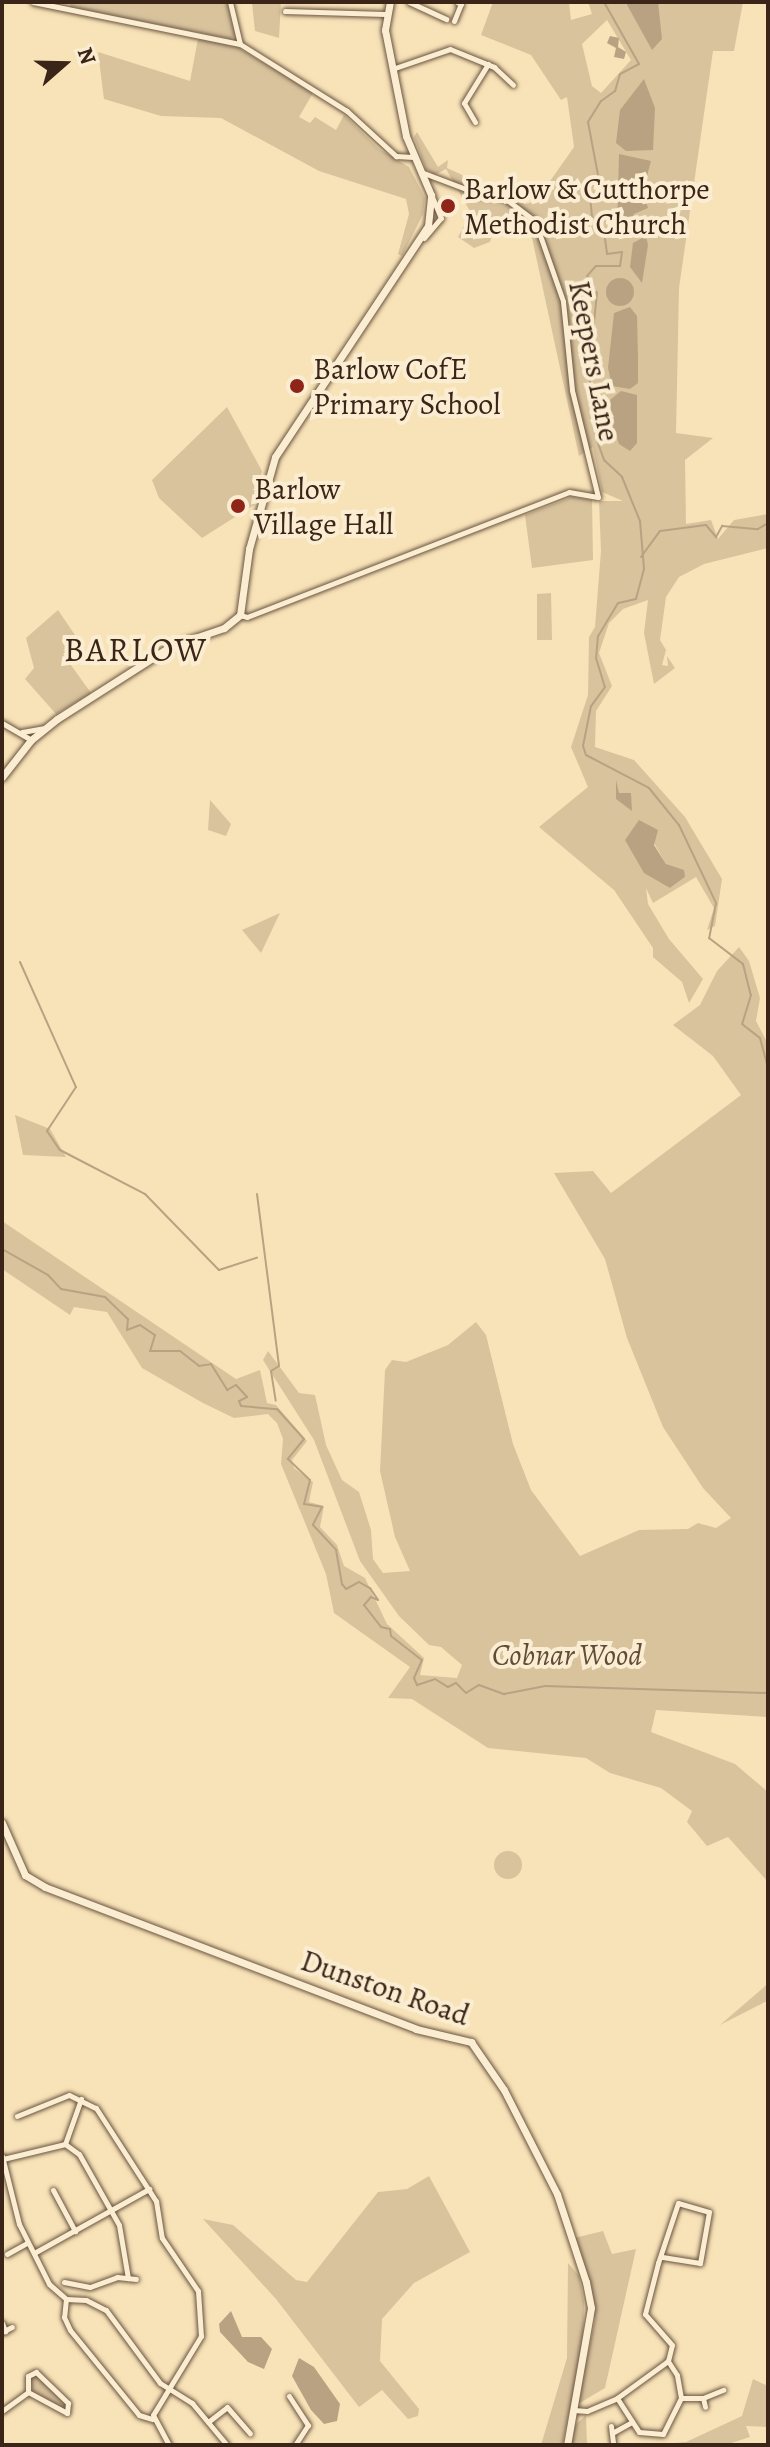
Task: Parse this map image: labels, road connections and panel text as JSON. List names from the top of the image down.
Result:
{
  "streets": {
    "main road": ["Dunston Road"],
    "street": ["Keepers Lane"]
  },
  "districts": ["BARLOW"],
  "parks": ["Cobnar Wood"],
  "places": ["Barlow & Cutthorpe Methodist Church", "Barlow CofE Primary School", "Barlow Village Hall"],
  "north": "right"
}
